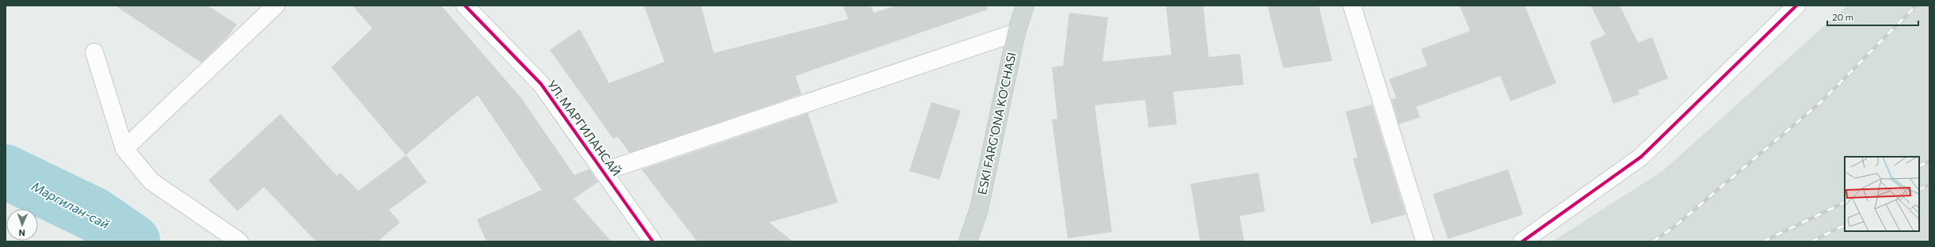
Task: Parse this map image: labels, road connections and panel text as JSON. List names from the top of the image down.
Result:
{
  "streets": {
    "main road": ["ESKI FARG'ONA KO'CHASI"],
    "street": ["УЛ. МАРГИЛАНСАЙ"]
  },
  "water": ["Маргилан-сай"],
  "scale_bar": "20 m",
  "north": "bottom"
}
